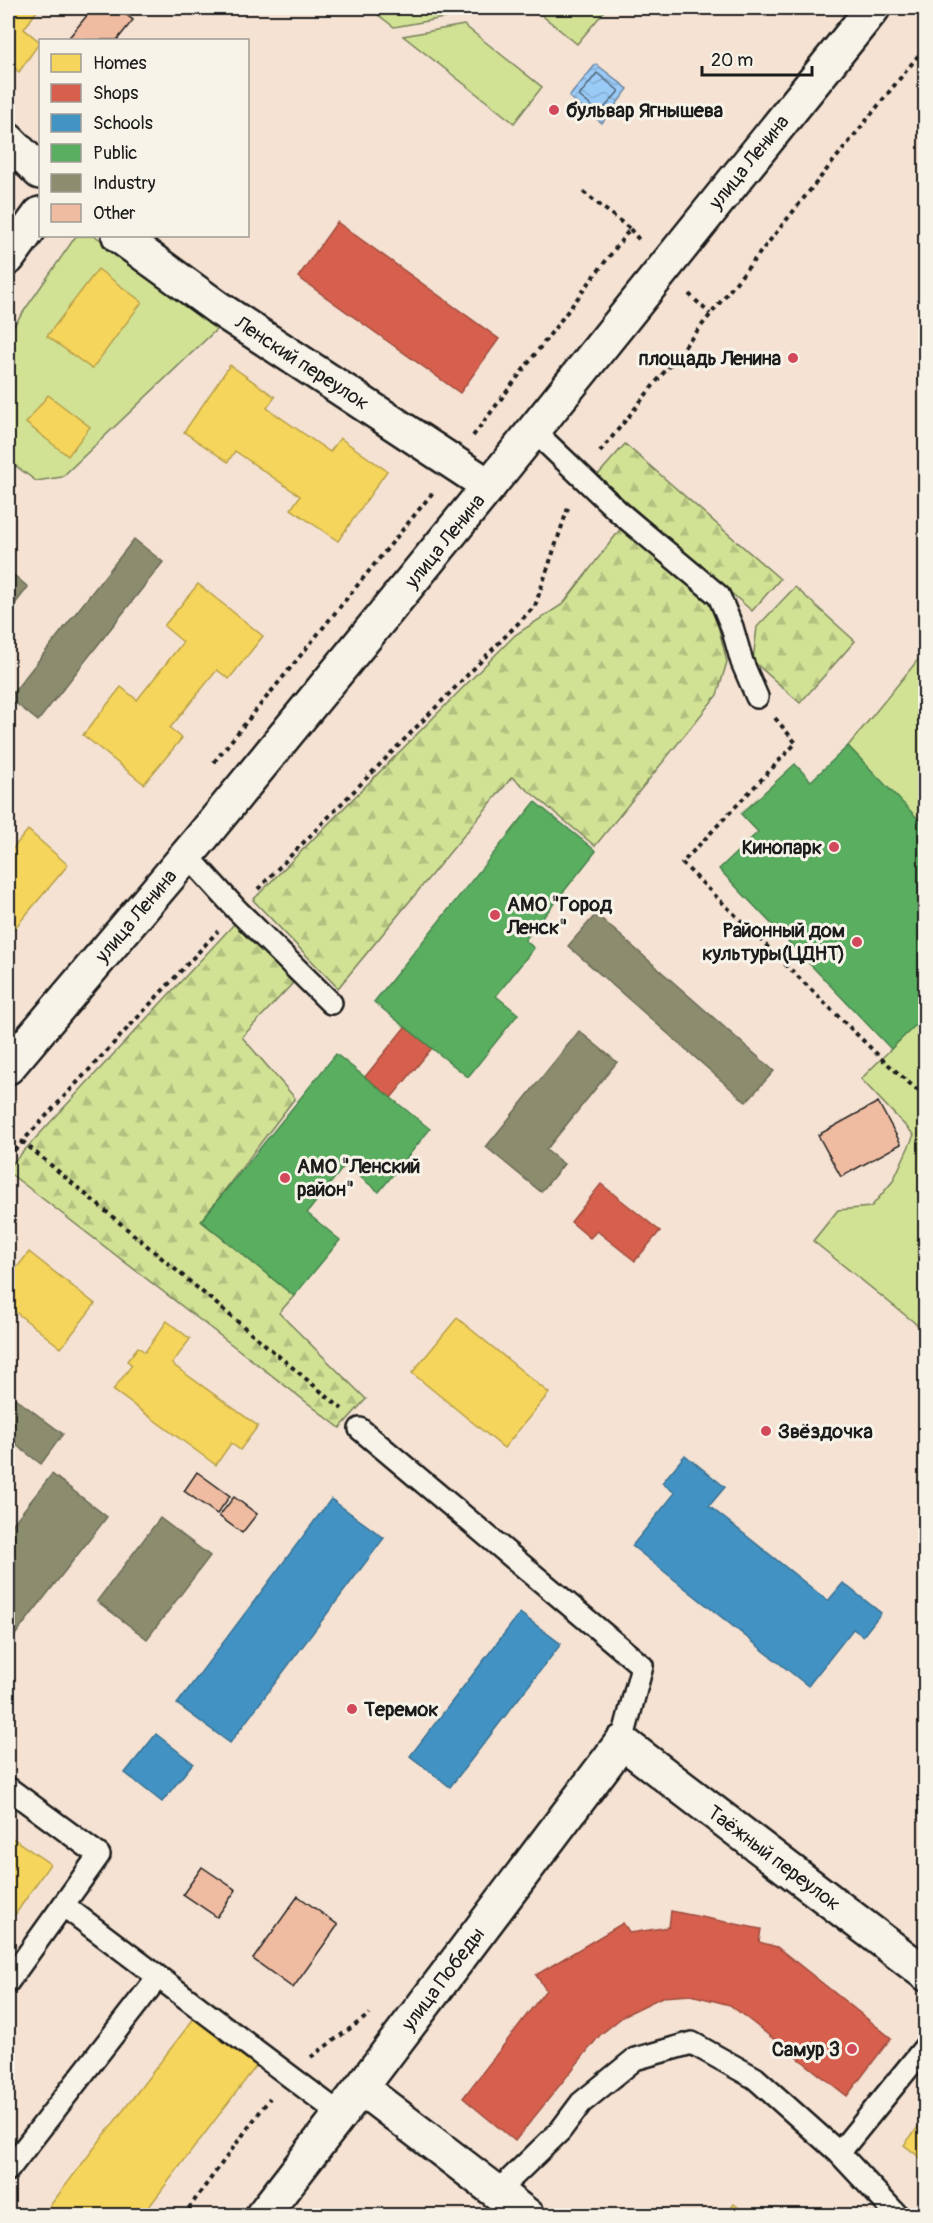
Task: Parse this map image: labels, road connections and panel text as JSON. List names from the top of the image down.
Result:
{
  "streets": {
    "street": [
      "улица Ленина",
      "Ленский переулок",
      "Таёжный переулок",
      "улица Победы"
    ]
  },
  "crossings": [
    ["улица Ленина", "Ленский переулок"],
    ["Таёжный переулок", "улица Победы"]
  ],
  "places": [
    "бульвар Ягнышева",
    "площадь Ленина",
    "Кинопарк",
    "АМО \"Город Ленск\"",
    "Районный дом культуры(ЦДНТ)",
    "АМО \"Ленский район\"",
    "Звёздочка",
    "Теремок",
    "Самур 3"
  ],
  "legend": [
    "Homes",
    "Shops",
    "Schools",
    "Public",
    "Industry",
    "Other"
  ],
  "scale_bar": "20 m"
}
